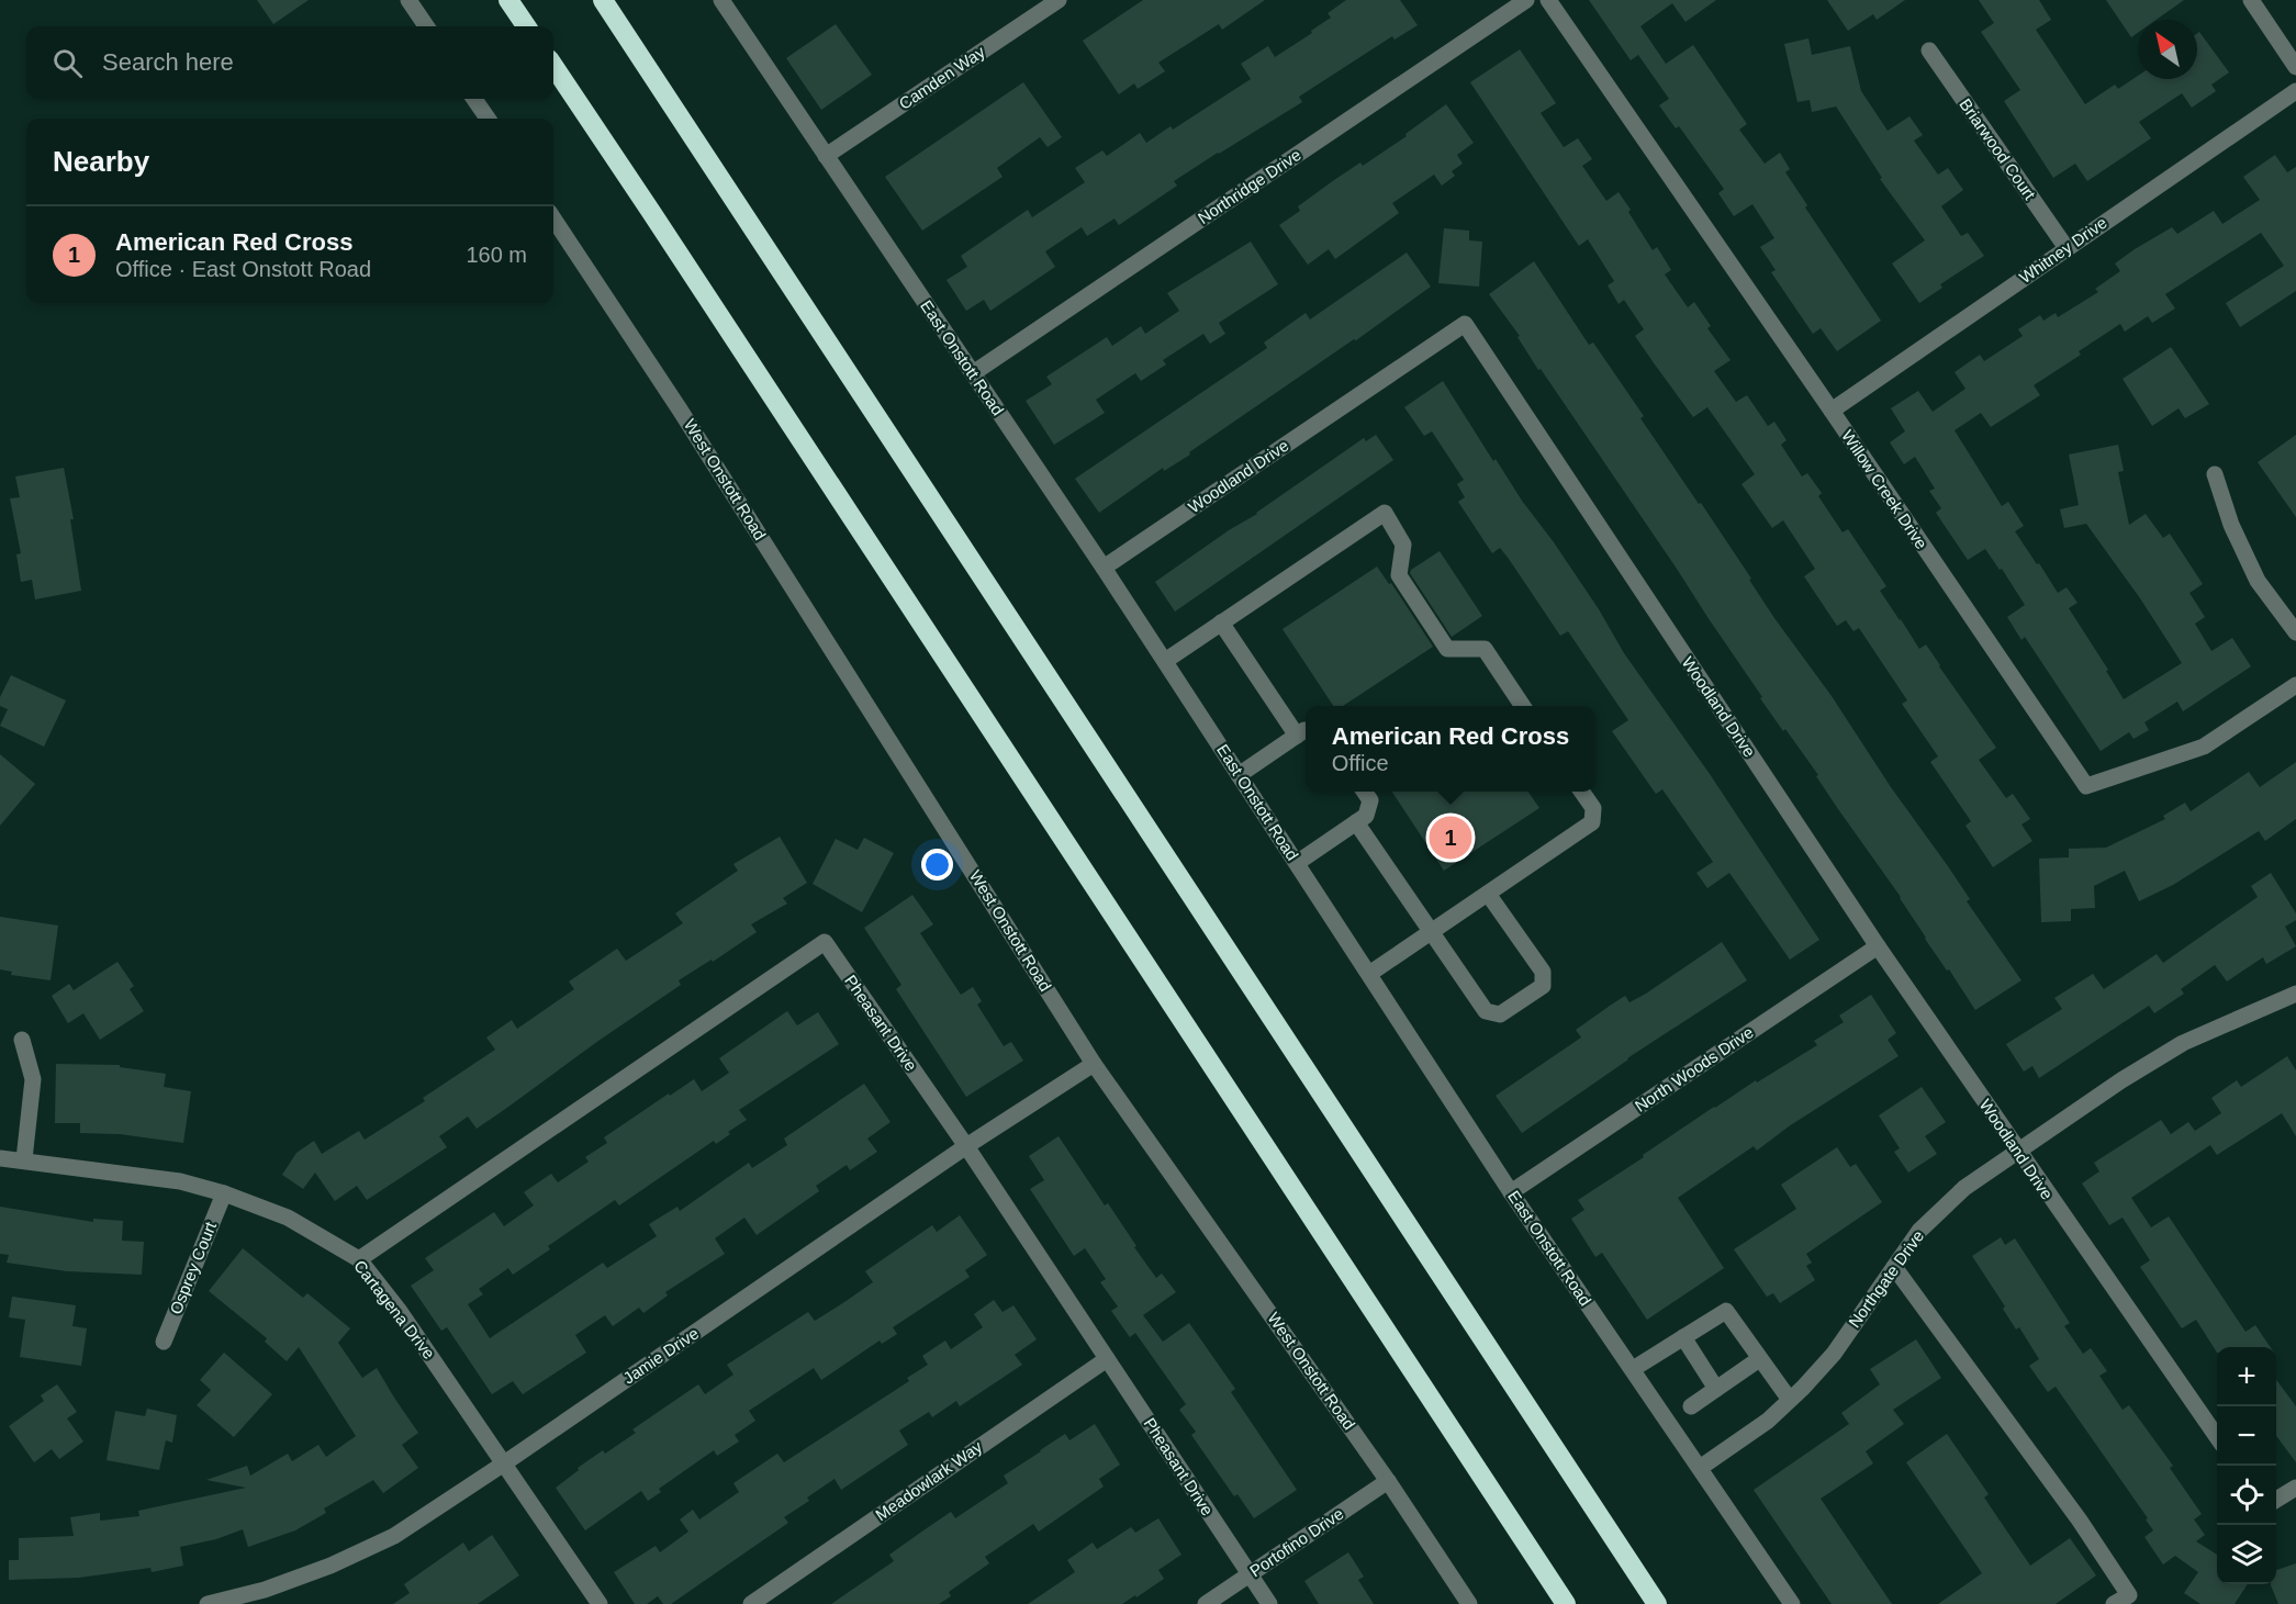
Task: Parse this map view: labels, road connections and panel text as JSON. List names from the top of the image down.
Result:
{
  "streets": {
    "street": [
      "Camden Way",
      "Briarwood Court",
      "Northridge Drive",
      "Whitney Drive",
      "East Onstott Road",
      "Woodland Drive",
      "West Onstott Road",
      "Willow Creek Drive",
      "Pheasant Drive",
      "North Woods Drive",
      "Osprey Court",
      "Northgate Drive",
      "Cartagena Drive",
      "Jamie Drive",
      "Meadowlark Way",
      "Portofino Drive"
    ]
  },
  "crossings": [
    ["Camden Way", "East Onstott Road"],
    ["Briarwood Court", "Whitney Drive"],
    ["Northridge Drive", "East Onstott Road"],
    ["Whitney Drive", "Willow Creek Drive"],
    ["East Onstott Road", "Woodland Drive"],
    ["East Onstott Road", "North Woods Drive"],
    ["East Onstott Road", "Northgate Drive"],
    ["Woodland Drive", "North Woods Drive"],
    ["Woodland Drive", "Northgate Drive"],
    ["West Onstott Road", "Jamie Drive"],
    ["West Onstott Road", "Portofino Drive"],
    ["Pheasant Drive", "Cartagena Drive"],
    ["Pheasant Drive", "Jamie Drive"],
    ["Pheasant Drive", "Meadowlark Way"],
    ["Pheasant Drive", "Portofino Drive"],
    ["Osprey Court", "Cartagena Drive"],
    ["Cartagena Drive", "Jamie Drive"]
  ],
  "north": "top left",
  "page": {
    "search": "Search here",
    "heading": "Nearby",
    "list": [
      {
        "mark": "1",
        "name": "American Red Cross",
        "note": "Office · East Onstott Road",
        "value": "160 m"
      }
    ],
    "popup": ["American Red Cross", "Office"],
    "pins": "1",
    "map_buttons": ["+", "−"]
  }
}
